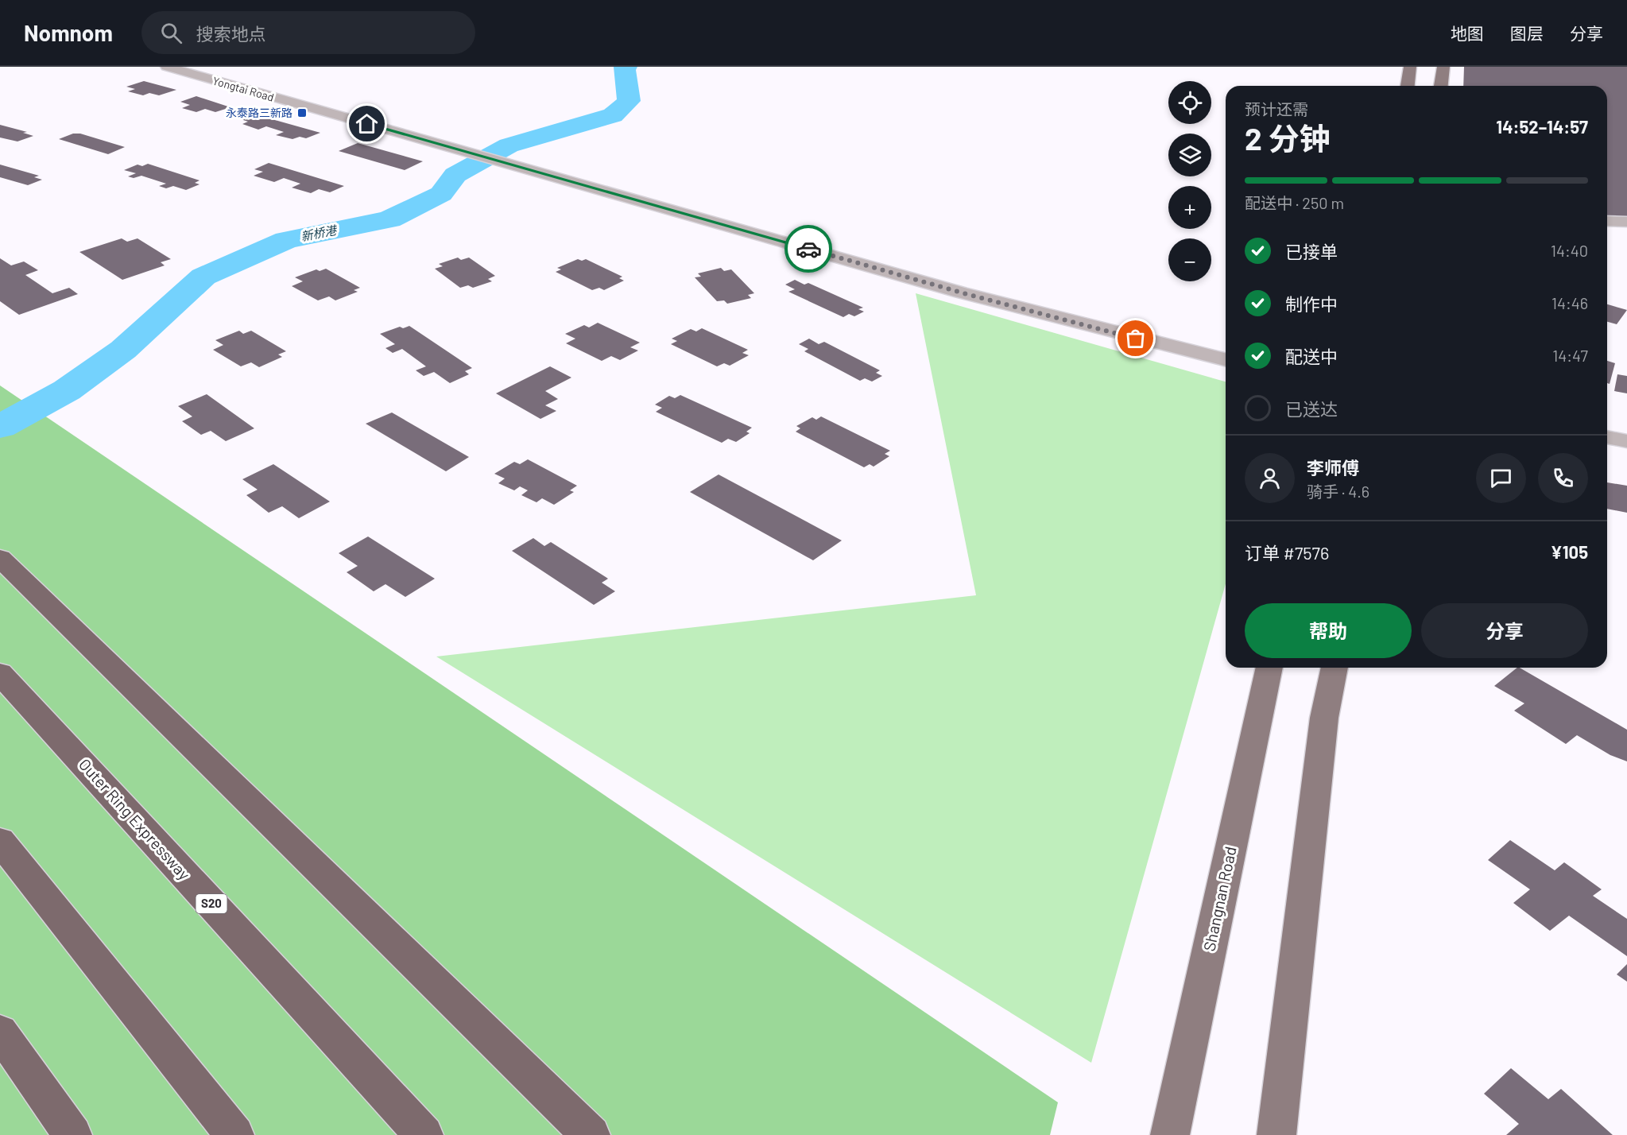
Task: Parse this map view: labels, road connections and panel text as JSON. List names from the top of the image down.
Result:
{
  "streets": {
    "highway": ["Outer Ring Expressway", "S20"],
    "main road": ["Shangnan Road"],
    "street": ["Yongtai Road"]
  },
  "water": ["新桥港"],
  "places": {
    "transit": ["永泰路三新路"]
  },
  "page": {
    "header": "Nomnom",
    "search": "搜索地点",
    "nav": ["地图", "图层", "分享"],
    "map_buttons": ["+", "−"],
    "heading": ["2 分钟", "预计还需", "14:52–14:57"],
    "panel": [
      "李师傅",
      "骑手 · 4.6",
      "订单 #7576",
      "¥105"
    ],
    "bar": "配送中 · 250 m",
    "list": [
      ["已接单", "14:40"],
      ["制作中", "14:46"],
      ["配送中", "14:47"],
      "已送达"
    ],
    "buttons": ["帮助", "分享"]
  }
}
